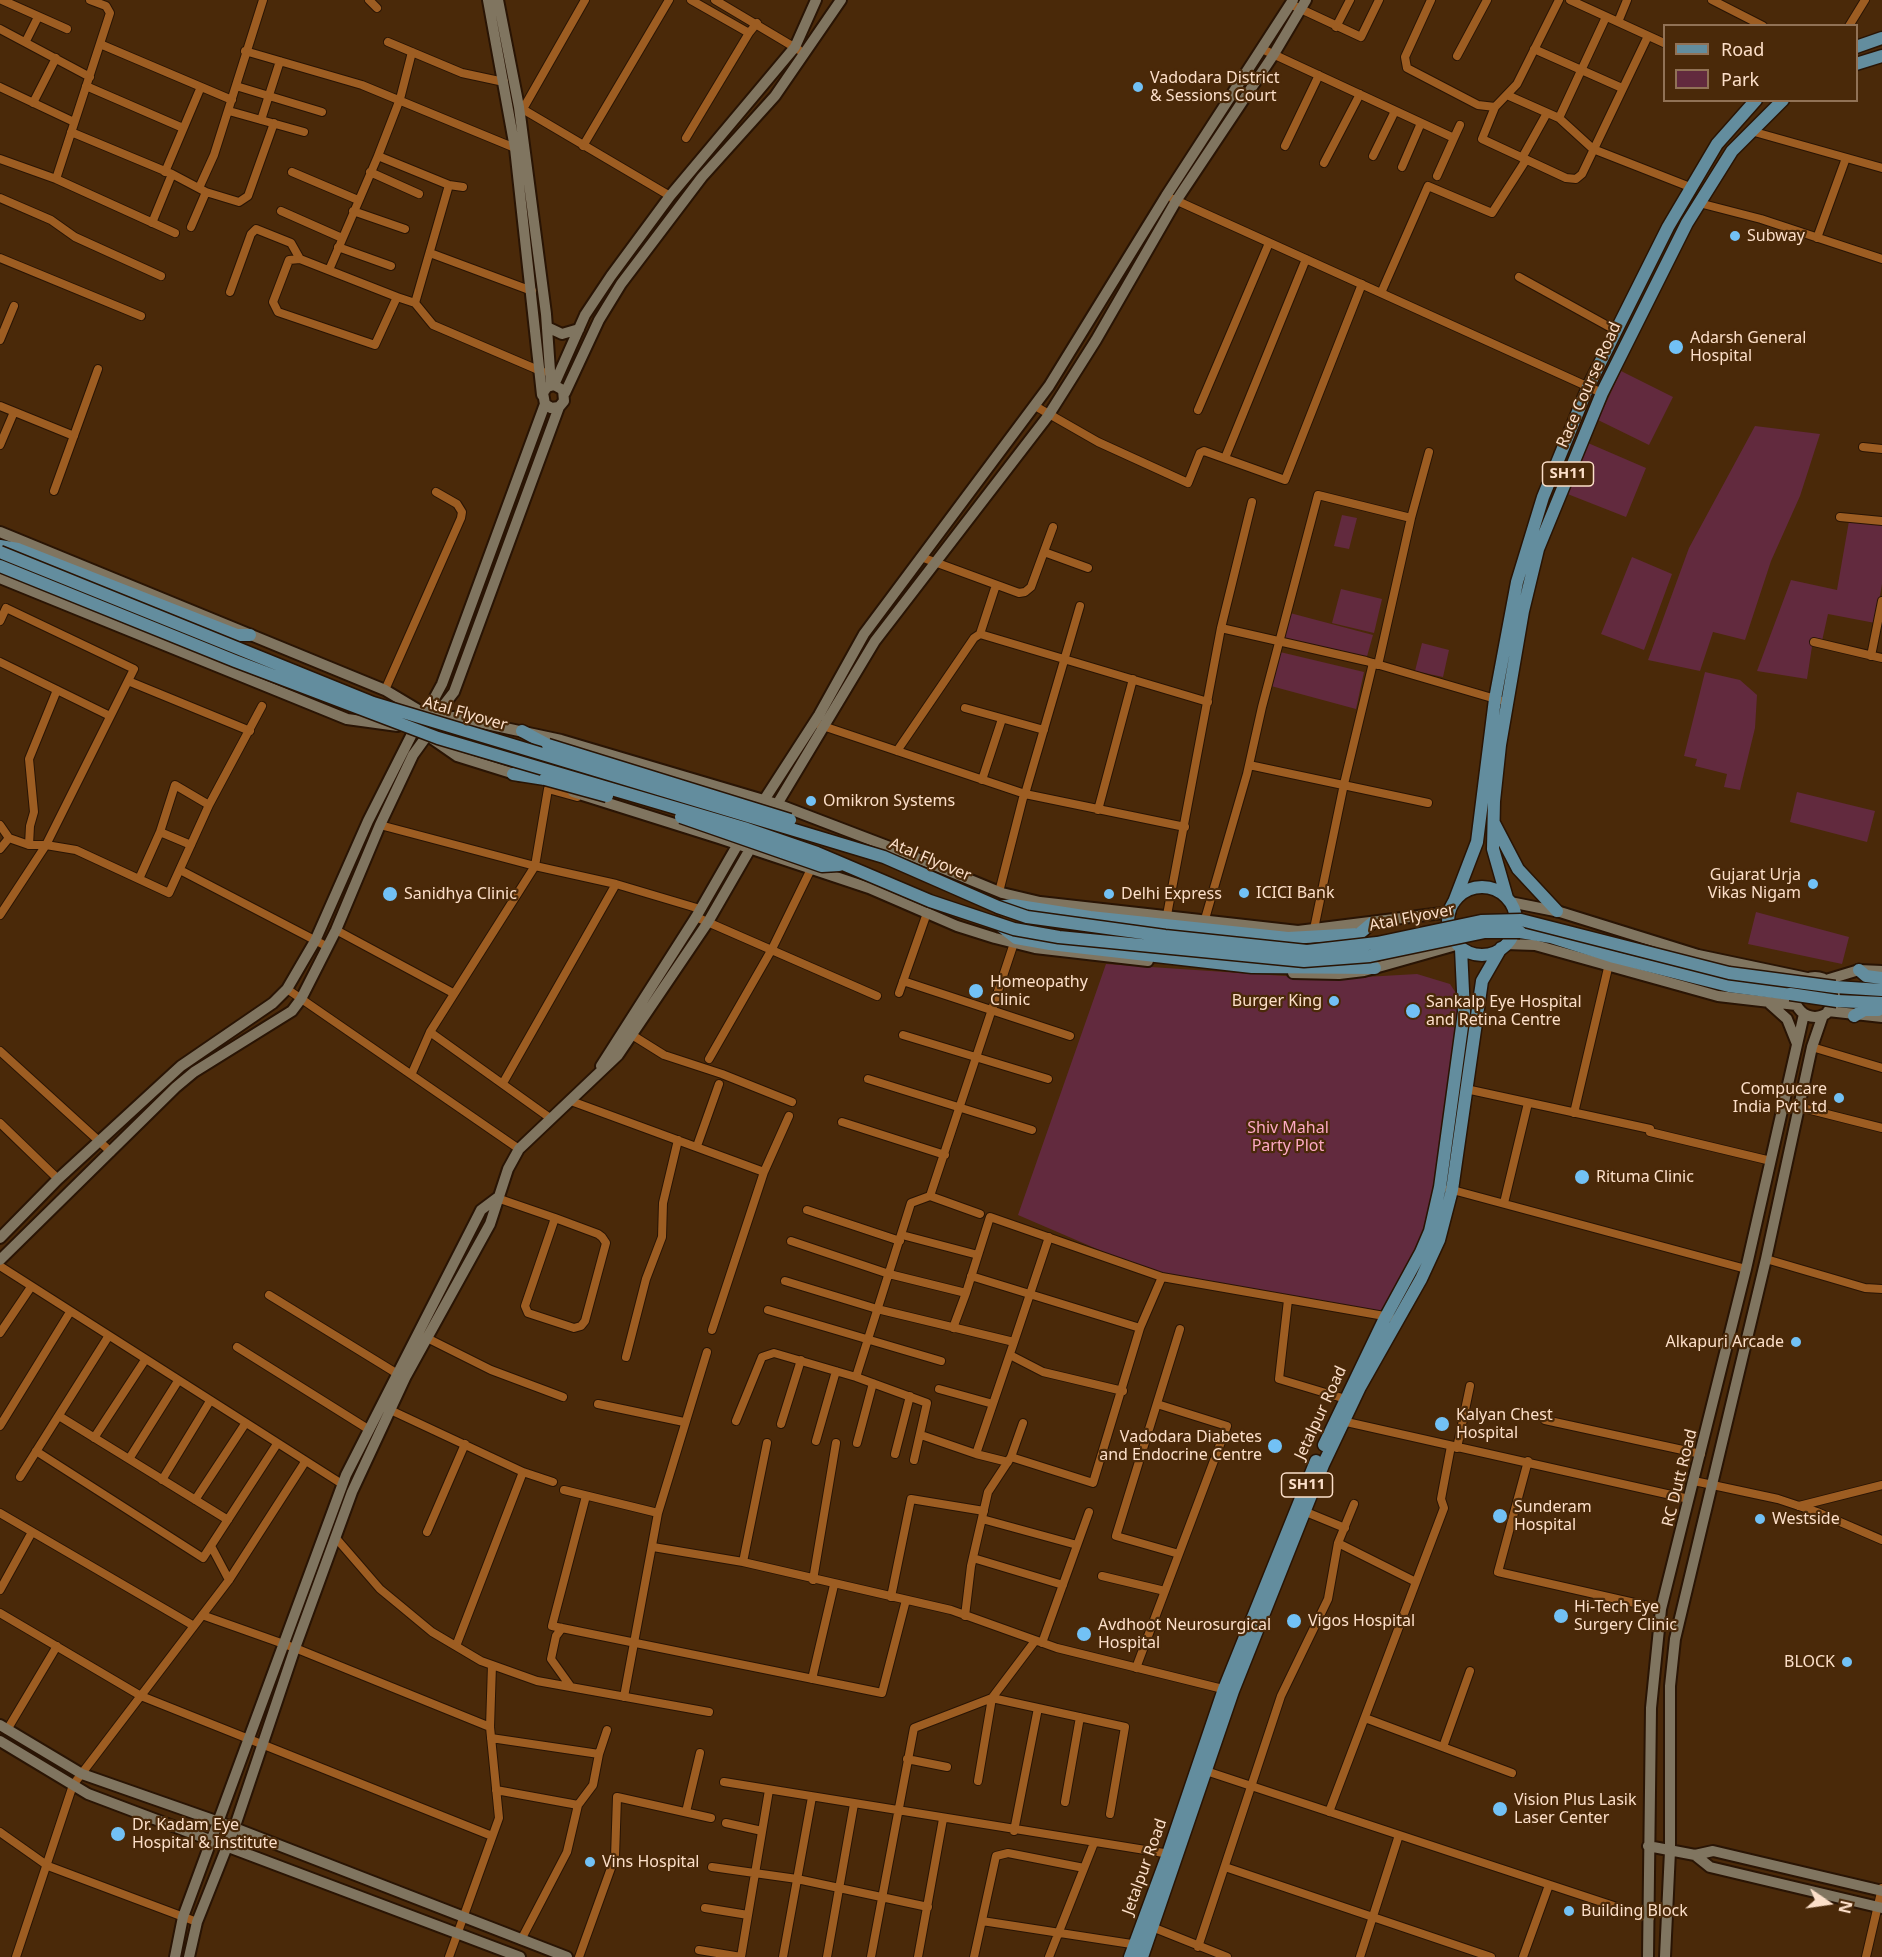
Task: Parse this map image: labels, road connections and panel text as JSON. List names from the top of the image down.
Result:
{
  "streets": {
    "main road": [
      "Race Course Road",
      "SH11",
      "Atal Flyover",
      "Jetalpur Road"
    ],
    "street": ["RC Dutt Road"]
  },
  "crossings": [
    ["Race Course Road", "SH11"],
    ["Race Course Road", "Jetalpur Road"],
    ["SH11", "Jetalpur Road"]
  ],
  "parks": ["Shiv Mahal Party Plot"],
  "places": [
    "Vadodara District & Sessions Court",
    "Subway",
    "Adarsh General Hospital",
    "Omikron Systems",
    "Gujarat Urja Vikas Nigam",
    "ICICI Bank",
    "Sanidhya Clinic",
    "Delhi Express",
    "Homeopathy Clinic",
    "Burger King",
    "Sankalp Eye Hospital and Retina Centre",
    "Compucare India Pvt Ltd",
    "Rituma Clinic",
    "Alkapuri Arcade",
    "Kalyan Chest Hospital",
    "Vadodara Diabetes and Endocrine Centre",
    "Sunderam Hospital",
    "Westside",
    "Hi-Tech Eye Surgery Clinic",
    "Vigos Hospital",
    "Avdhoot Neurosurgical Hospital",
    "BLOCK",
    "Vision Plus Lasik Laser Center",
    "Dr. Kadam Eye Hospital & Institute",
    "Vins Hospital",
    "Building Block"
  ],
  "legend": ["Road", "Park"],
  "north": "right"
}
